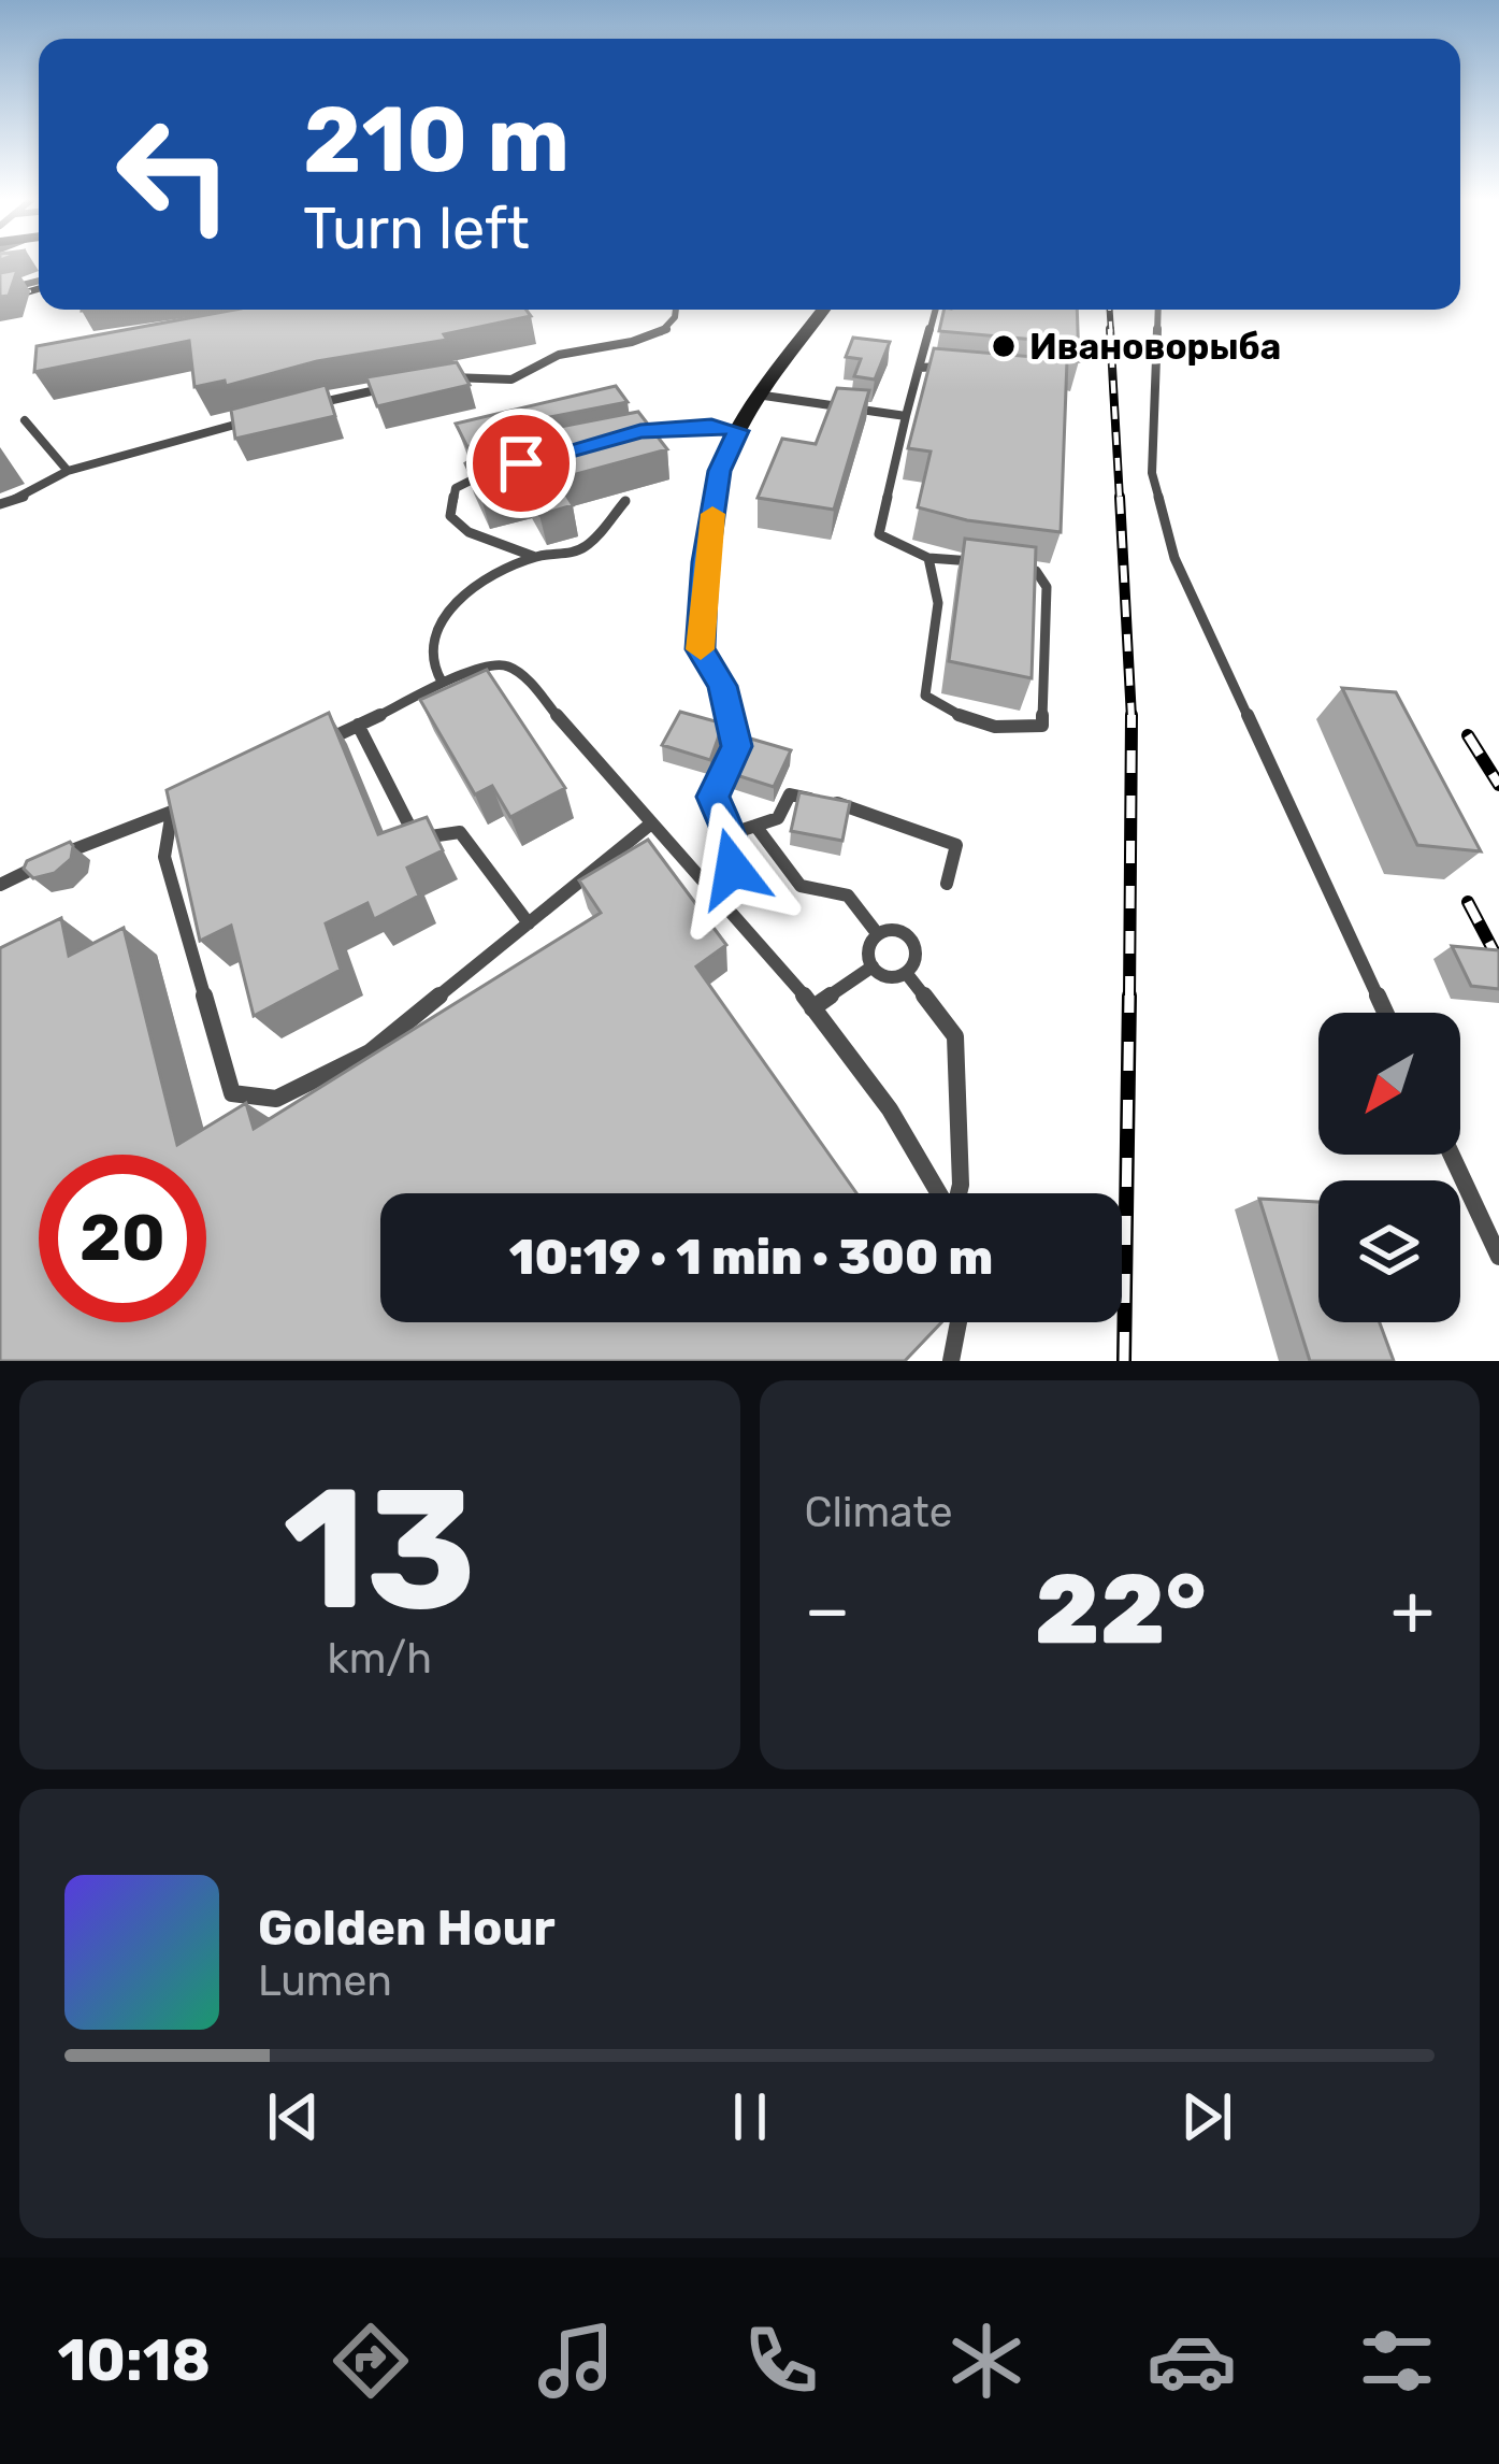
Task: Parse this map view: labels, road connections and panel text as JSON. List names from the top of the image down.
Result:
{
  "places": ["Ивановорыба"],
  "north": "bottom left",
  "page": {
    "turn": ["210 m", "Turn left"],
    "limit": "20",
    "trip": "10:19 · 1 min · 300 m",
    "tile": [
      ["13", "km/h"],
      "Climate"
    ],
    "heat": ["−", "22°", "+"],
    "song": ["Golden Hour", "Lumen"],
    "tabs": "10:18"
  }
}
